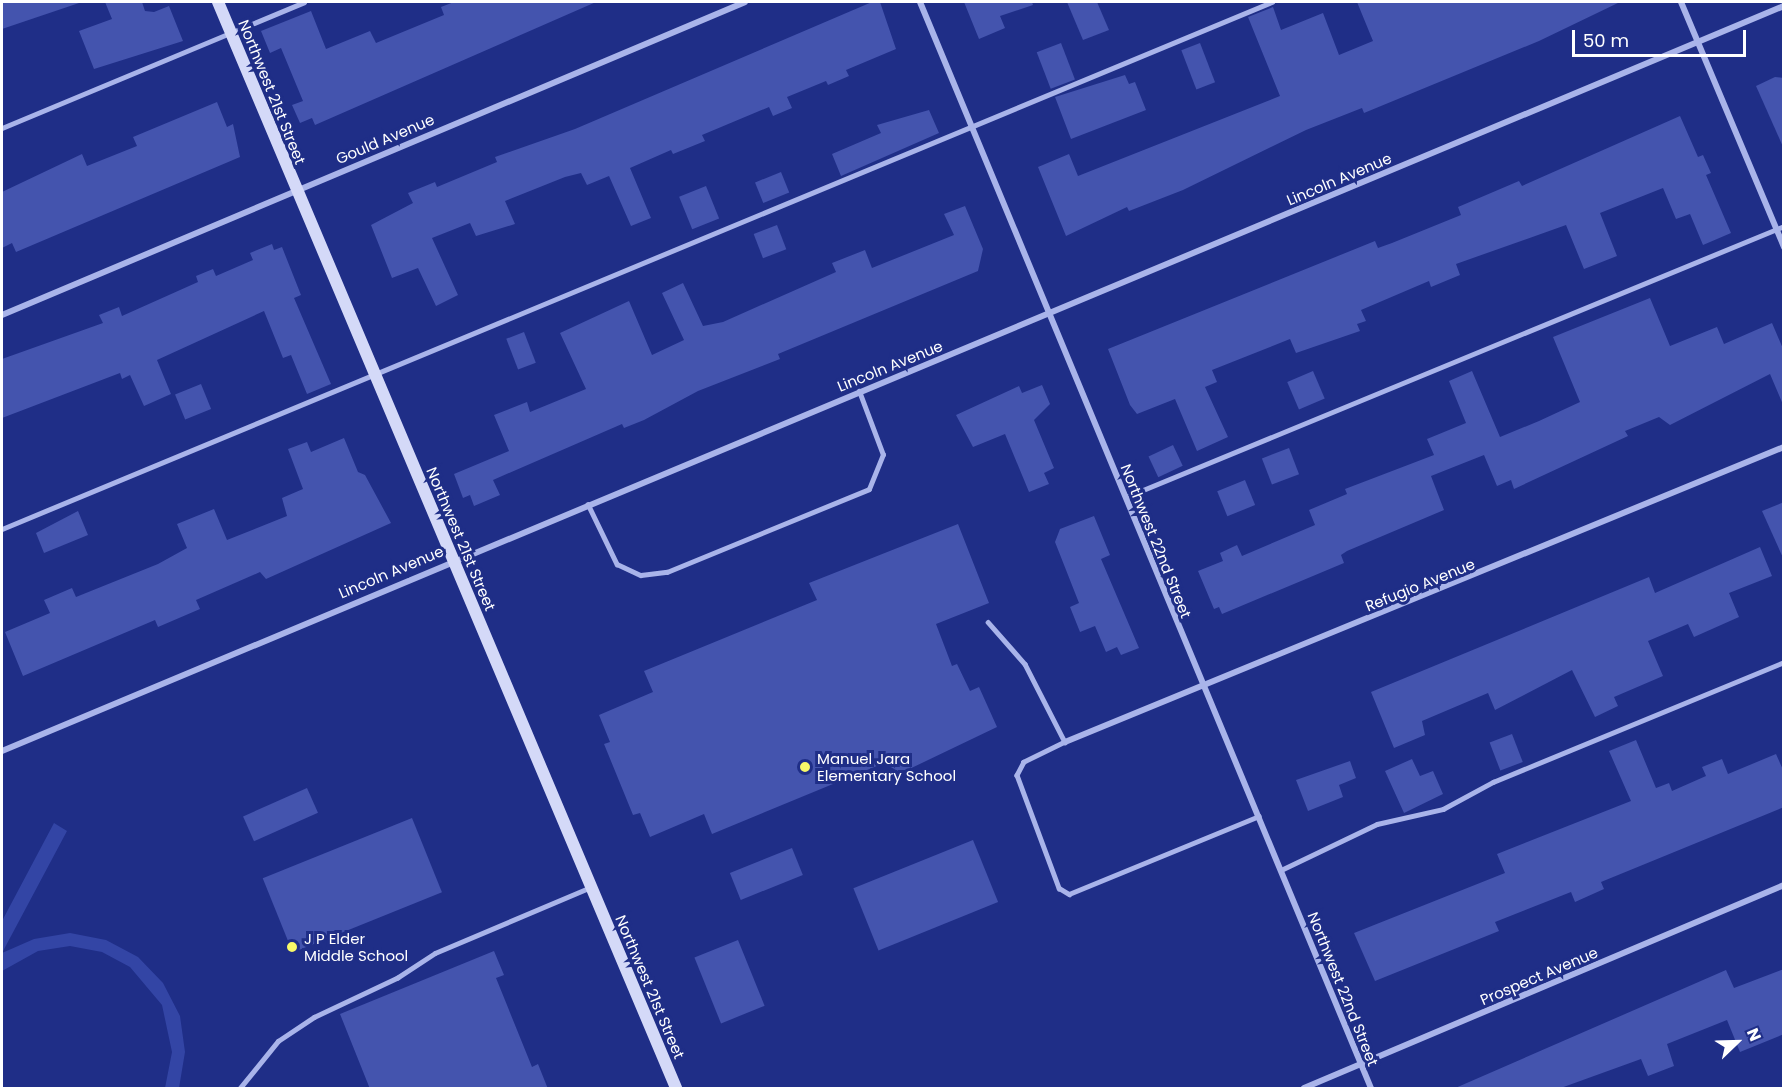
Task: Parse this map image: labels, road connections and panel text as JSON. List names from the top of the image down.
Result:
{
  "streets": {
    "street": [
      "Northwest 21st Street",
      "Gould Avenue",
      "Lincoln Avenue",
      "Northwest 22nd Street",
      "Refugio Avenue",
      "Prospect Avenue"
    ]
  },
  "crossings": [
    ["Northwest 21st Street", "Gould Avenue"],
    ["Northwest 21st Street", "Lincoln Avenue"],
    ["Lincoln Avenue", "Northwest 22nd Street"],
    ["Northwest 22nd Street", "Refugio Avenue"],
    ["Northwest 22nd Street", "Prospect Avenue"]
  ],
  "places": ["Manuel Jara Elementary School", "J P Elder Middle School"],
  "scale_bar": "50 m",
  "north": "top right"
}
